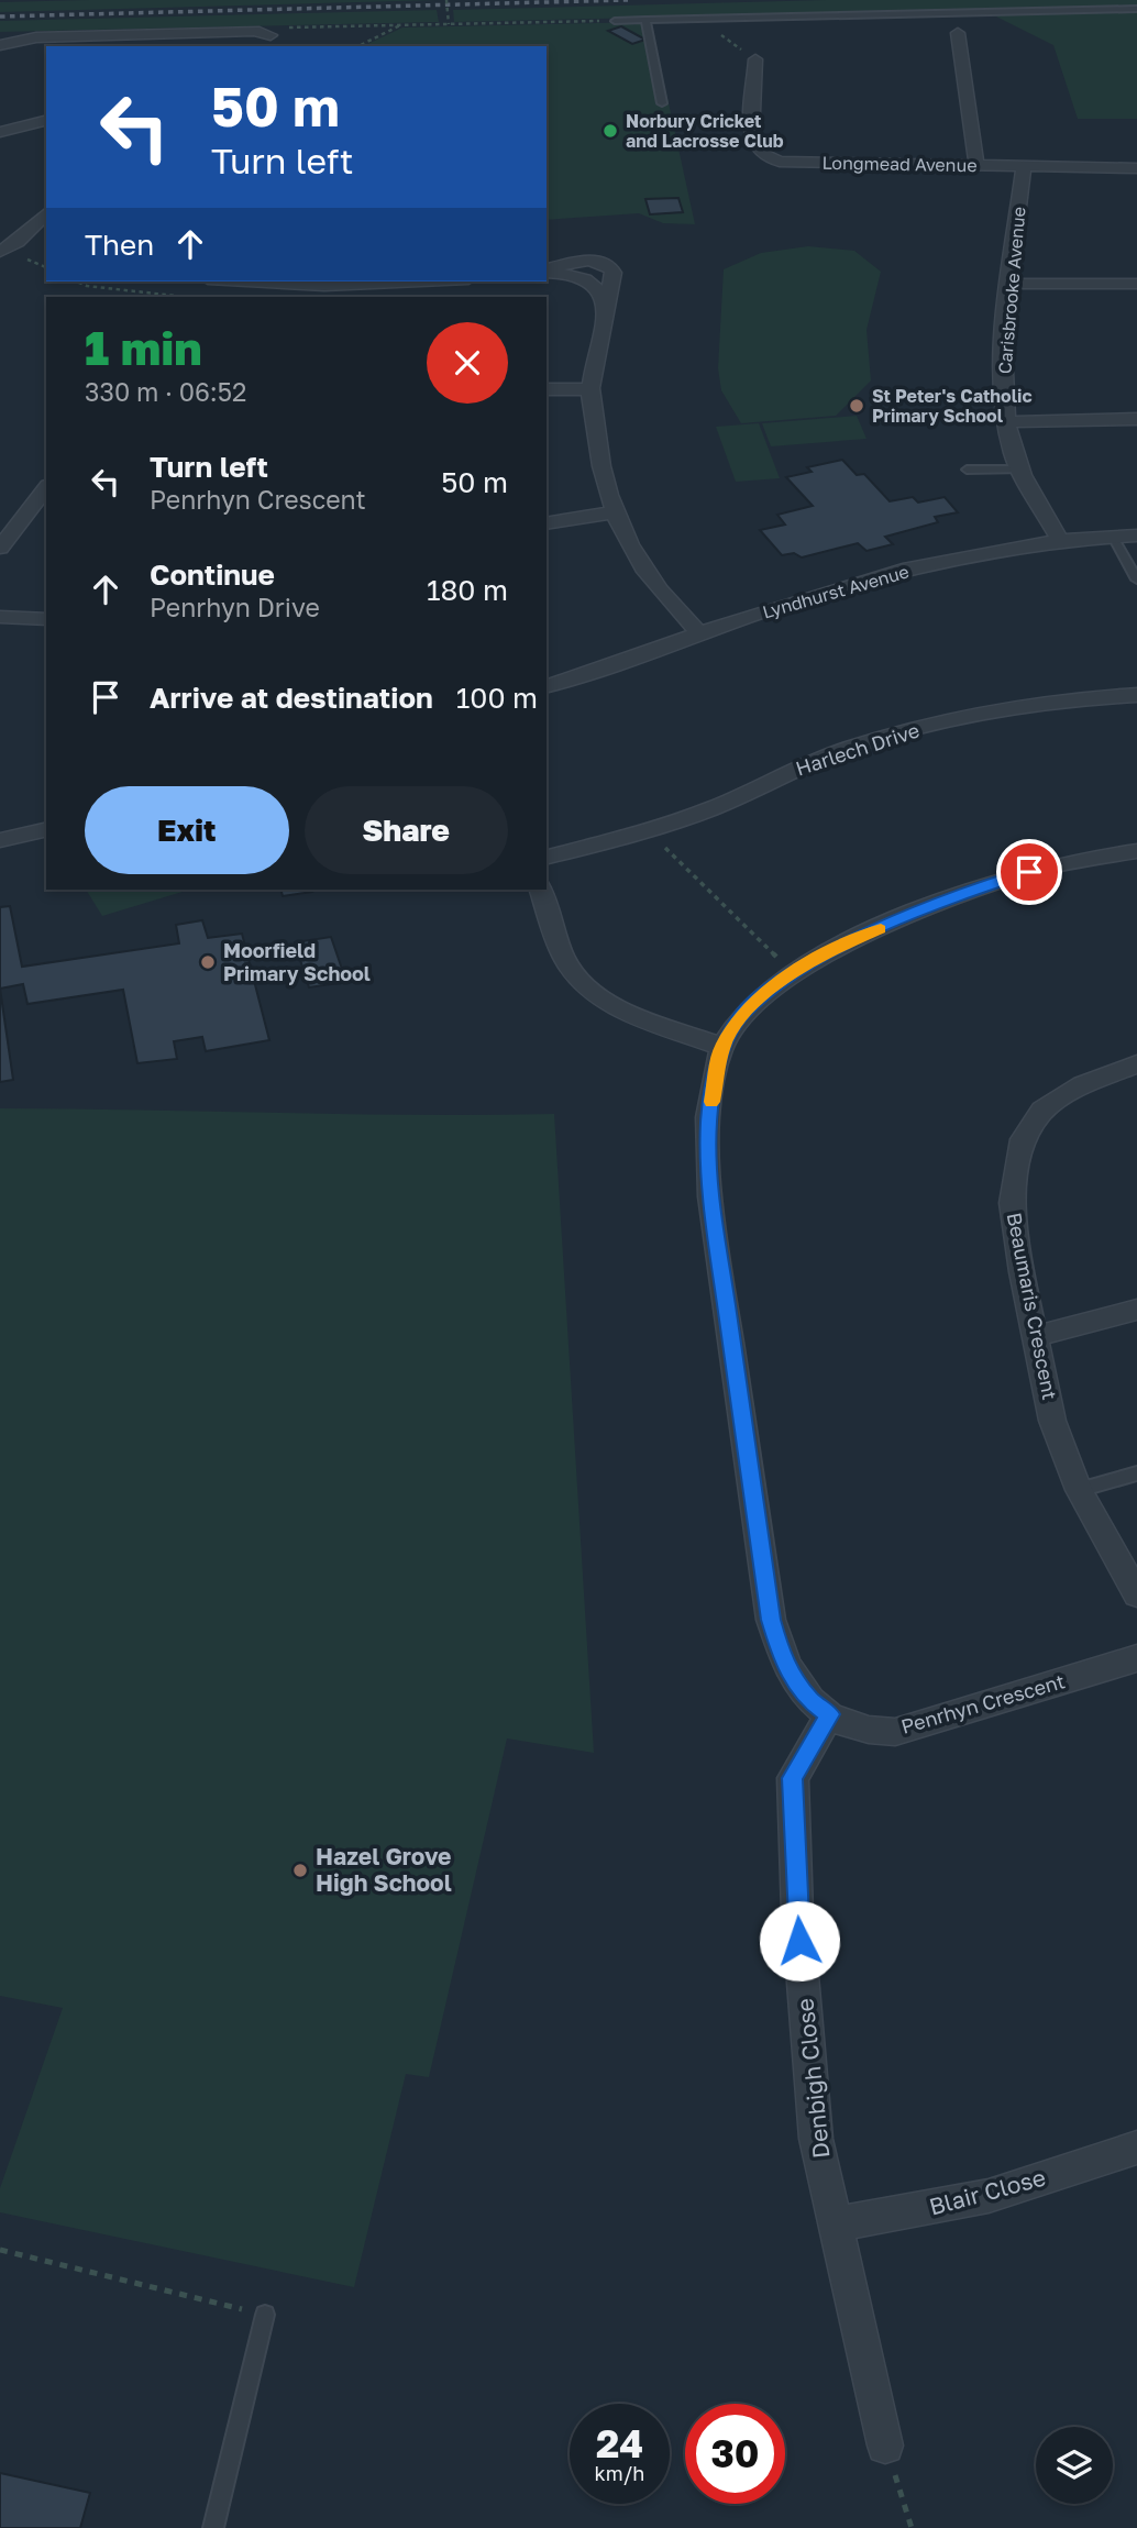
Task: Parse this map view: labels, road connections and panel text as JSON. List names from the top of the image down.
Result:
{
  "streets": {
    "street": [
      "Longmead Avenue",
      "Carisbrooke Avenue",
      "Lyndhurst Avenue",
      "Harlech Drive",
      "Beaumaris Crescent",
      "Penrhyn Crescent",
      "Denbigh Close",
      "Blair Close"
    ]
  },
  "crossings": [
    ["Longmead Avenue", "Carisbrooke Avenue"],
    ["Carisbrooke Avenue", "Lyndhurst Avenue"],
    ["Penrhyn Crescent", "Denbigh Close"],
    ["Denbigh Close", "Blair Close"]
  ],
  "places": [
    "Norbury Cricket and Lacrosse Club",
    "St Peter's Catholic Primary School",
    "Moorfield Primary School",
    "Hazel Grove High School"
  ],
  "page": {
    "turn": ["50 m", "Turn left"],
    "then": "Then",
    "heading": ["1 min", "330 m · 06:52"],
    "list": [
      {
        "name": "Turn left",
        "note": "Penrhyn Crescent",
        "value": "50 m"
      },
      {
        "name": "Continue",
        "note": "Penrhyn Drive",
        "value": "180 m"
      },
      {
        "name": "Arrive at destination",
        "value": "100 m"
      }
    ],
    "buttons": ["Exit", "Share"],
    "speed": "24 km/h",
    "limit": "30"
  }
}
